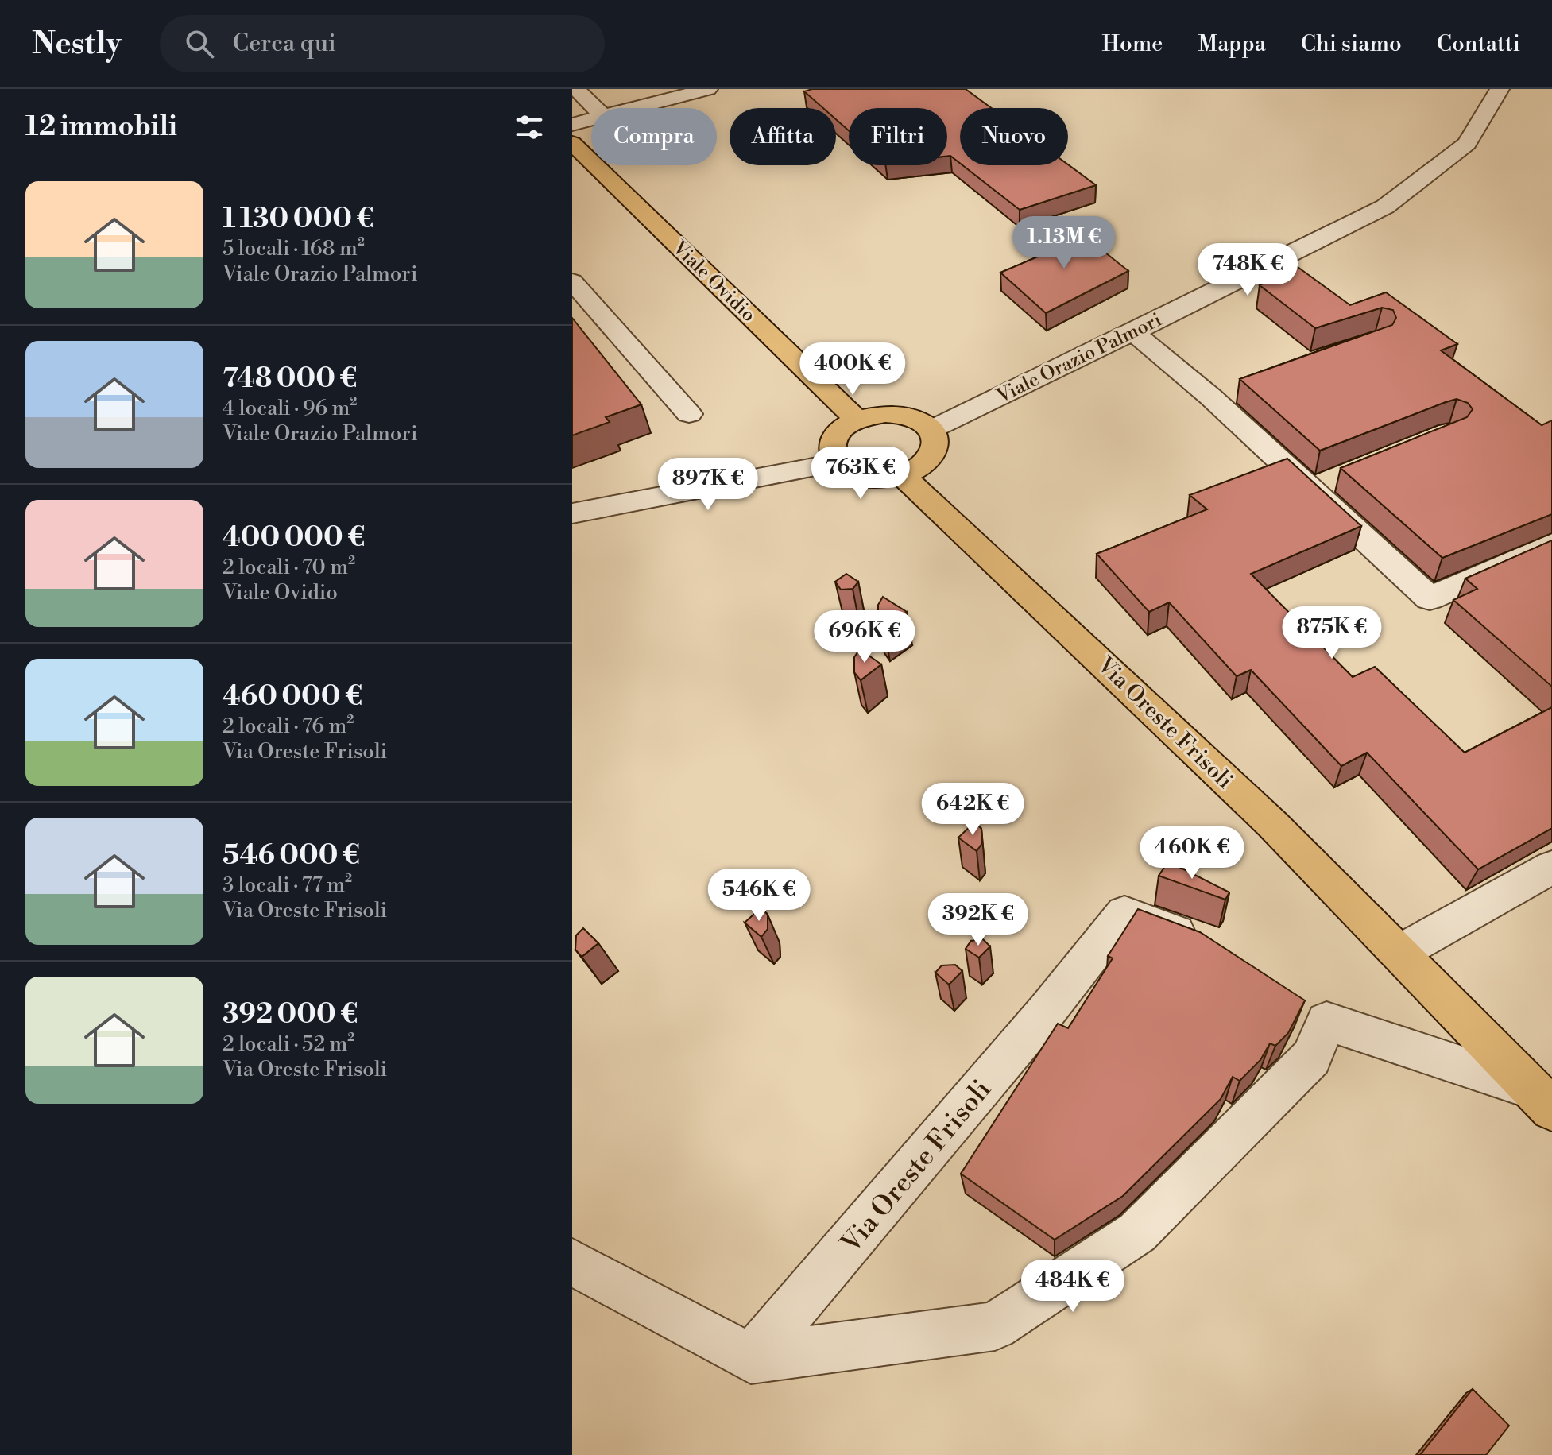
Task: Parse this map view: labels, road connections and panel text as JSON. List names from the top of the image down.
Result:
{
  "streets": {
    "main road": ["Viale Ovidio", "Via Oreste Frisoli"],
    "street": ["Viale Orazio Palmori"]
  },
  "crossings": [
    ["Viale Ovidio", "Viale Orazio Palmori"],
    ["Viale Ovidio", "Via Oreste Frisoli"],
    ["Viale Orazio Palmori", "Via Oreste Frisoli"]
  ],
  "page": {
    "header": "Nestly",
    "search": "Cerca qui",
    "nav": [
      "Home",
      "Mappa",
      "Chi siamo",
      "Contatti"
    ],
    "heading": "12 immobili",
    "chip": [
      "Compra",
      "Affitta",
      "Filtri",
      "Nuovo"
    ],
    "list": [
      {
        "name": "1 130 000 €",
        "note": "5 locali · 168 m² · Viale Orazio Palmori"
      },
      {
        "name": "748 000 €",
        "note": "4 locali · 96 m² · Viale Orazio Palmori"
      },
      {
        "name": "400 000 €",
        "note": "2 locali · 70 m² · Viale Ovidio"
      },
      {
        "name": "460 000 €",
        "note": "2 locali · 76 m² · Via Oreste Frisoli"
      },
      {
        "name": "546 000 €",
        "note": "3 locali · 77 m² · Via Oreste Frisoli"
      },
      {
        "name": "392 000 €",
        "note": "2 locali · 52 m² · Via Oreste Frisoli"
      }
    ],
    "price": [
      "1.13M €",
      "748K €",
      "400K €",
      "763K €",
      "897K €",
      "875K €",
      "696K €",
      "642K €",
      "460K €",
      "546K €",
      "392K €",
      "484K €"
    ]
  }
}
